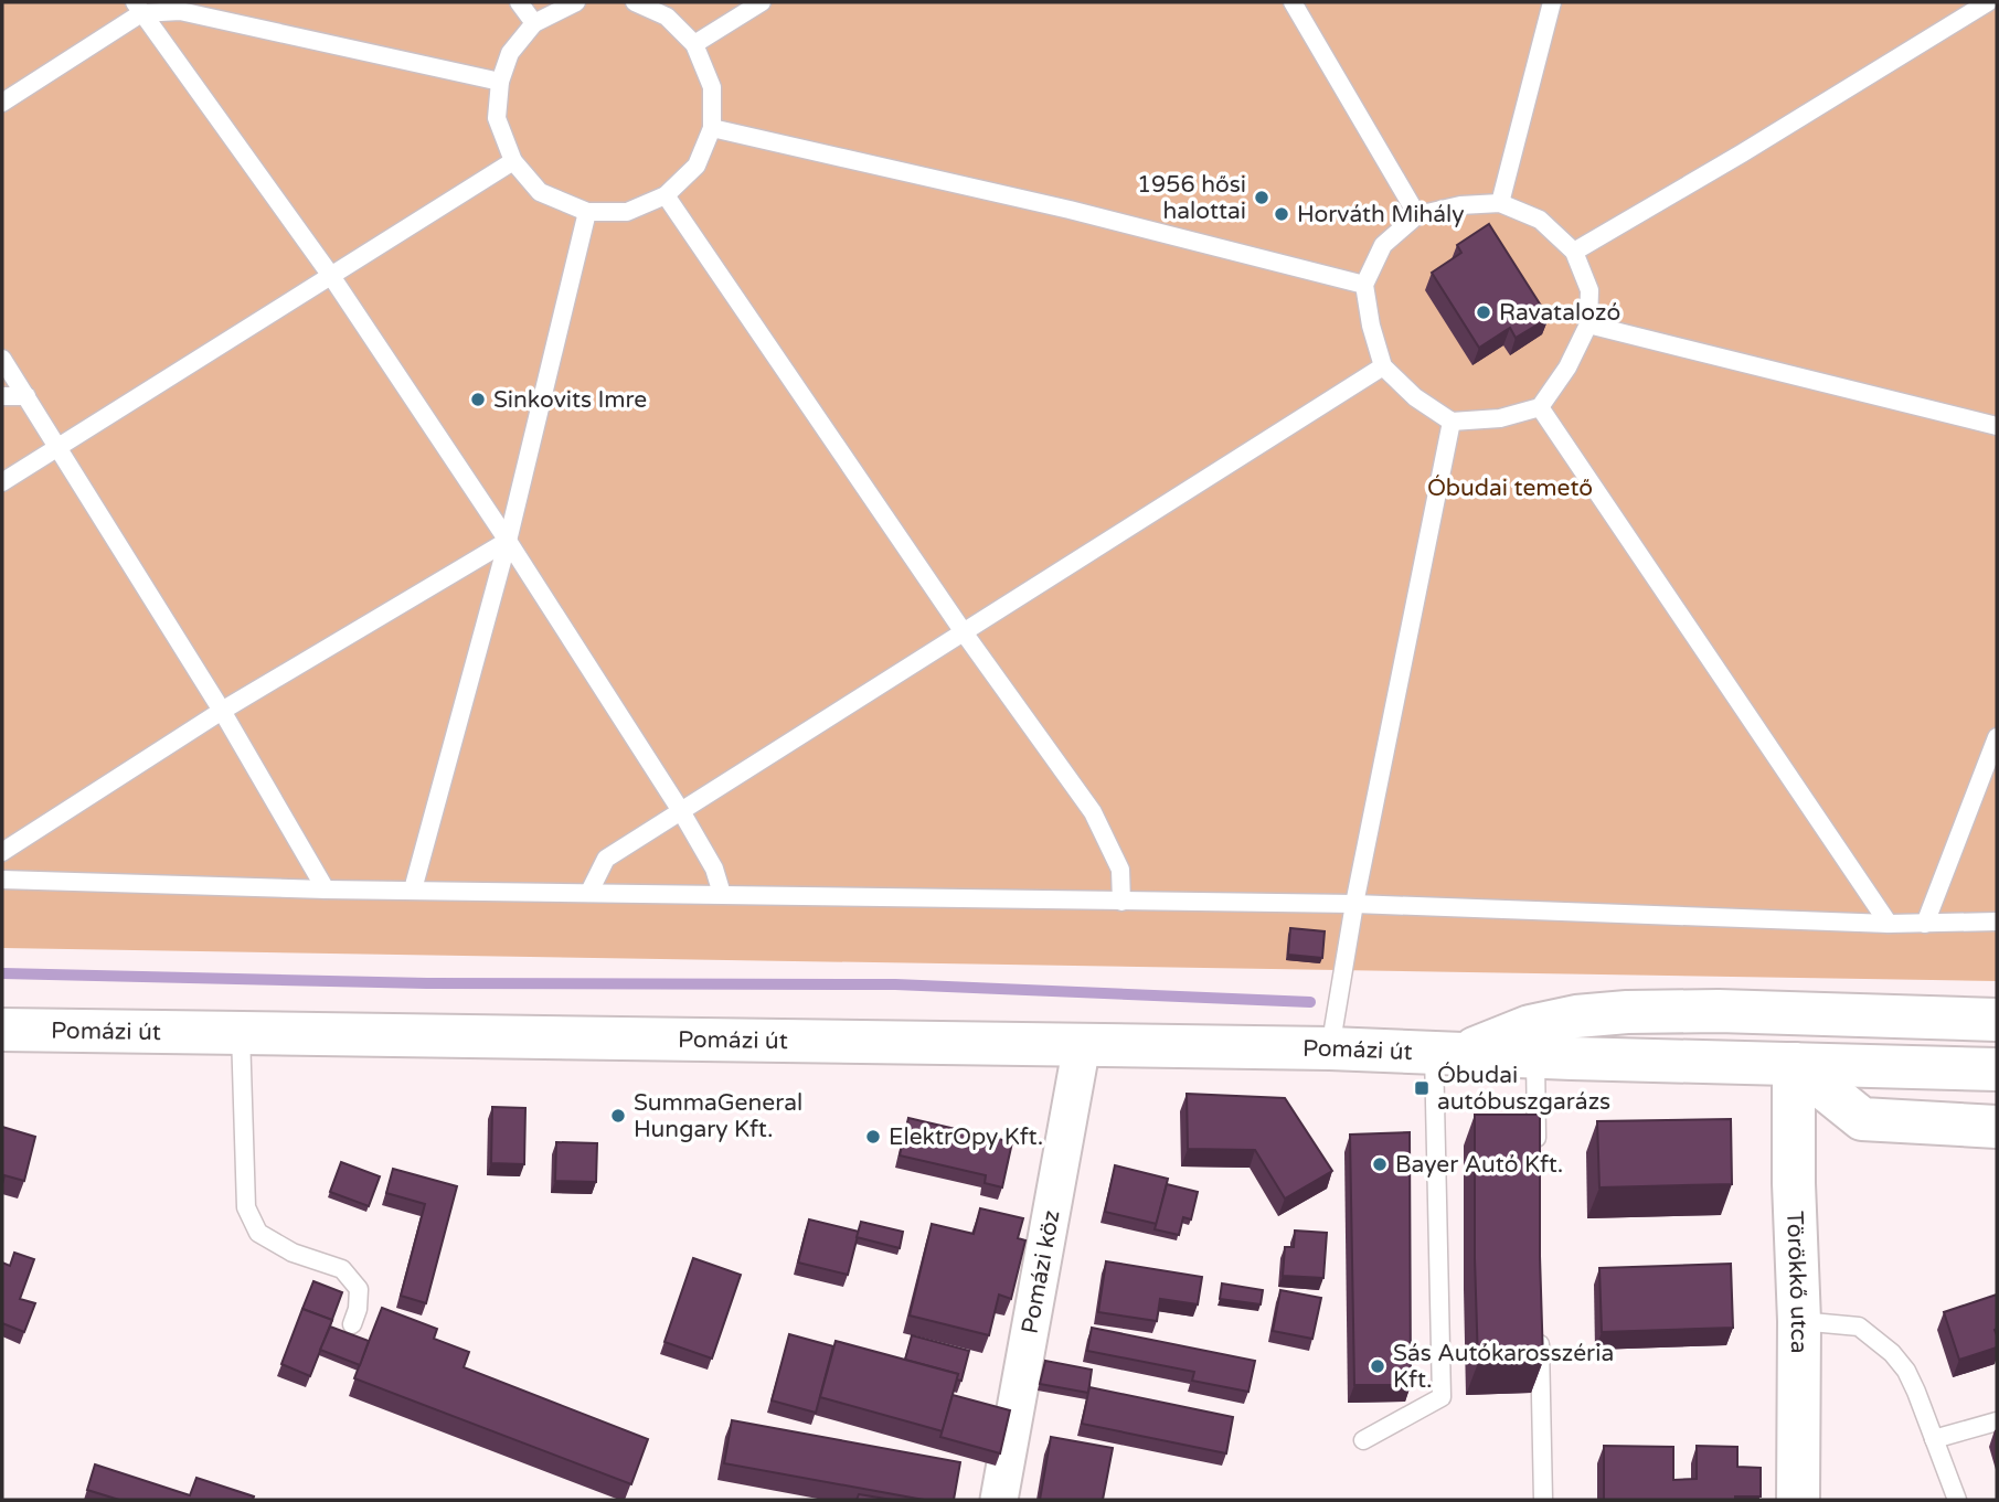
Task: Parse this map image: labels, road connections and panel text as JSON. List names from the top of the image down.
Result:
{
  "streets": {
    "street": ["Pomázi út", "Pomázi köz", "Törökkő utca"]
  },
  "crossings": [
    ["Pomázi út", "Pomázi köz"],
    ["Pomázi út", "Törökkő utca"]
  ],
  "parks": ["Óbudai temető"],
  "places": {
    "other": [
      "1956 hősi halottai",
      "Horváth Mihály",
      "Ravatalozó",
      "Sinkovits Imre",
      "SummaGeneral Hungary Kft.",
      "ElektrOpy Kft.",
      "Bayer Autó Kft.",
      "Sás Autókarosszéria Kft."
    ],
    "transit": ["Óbudai autóbuszgarázs"]
  }
}
